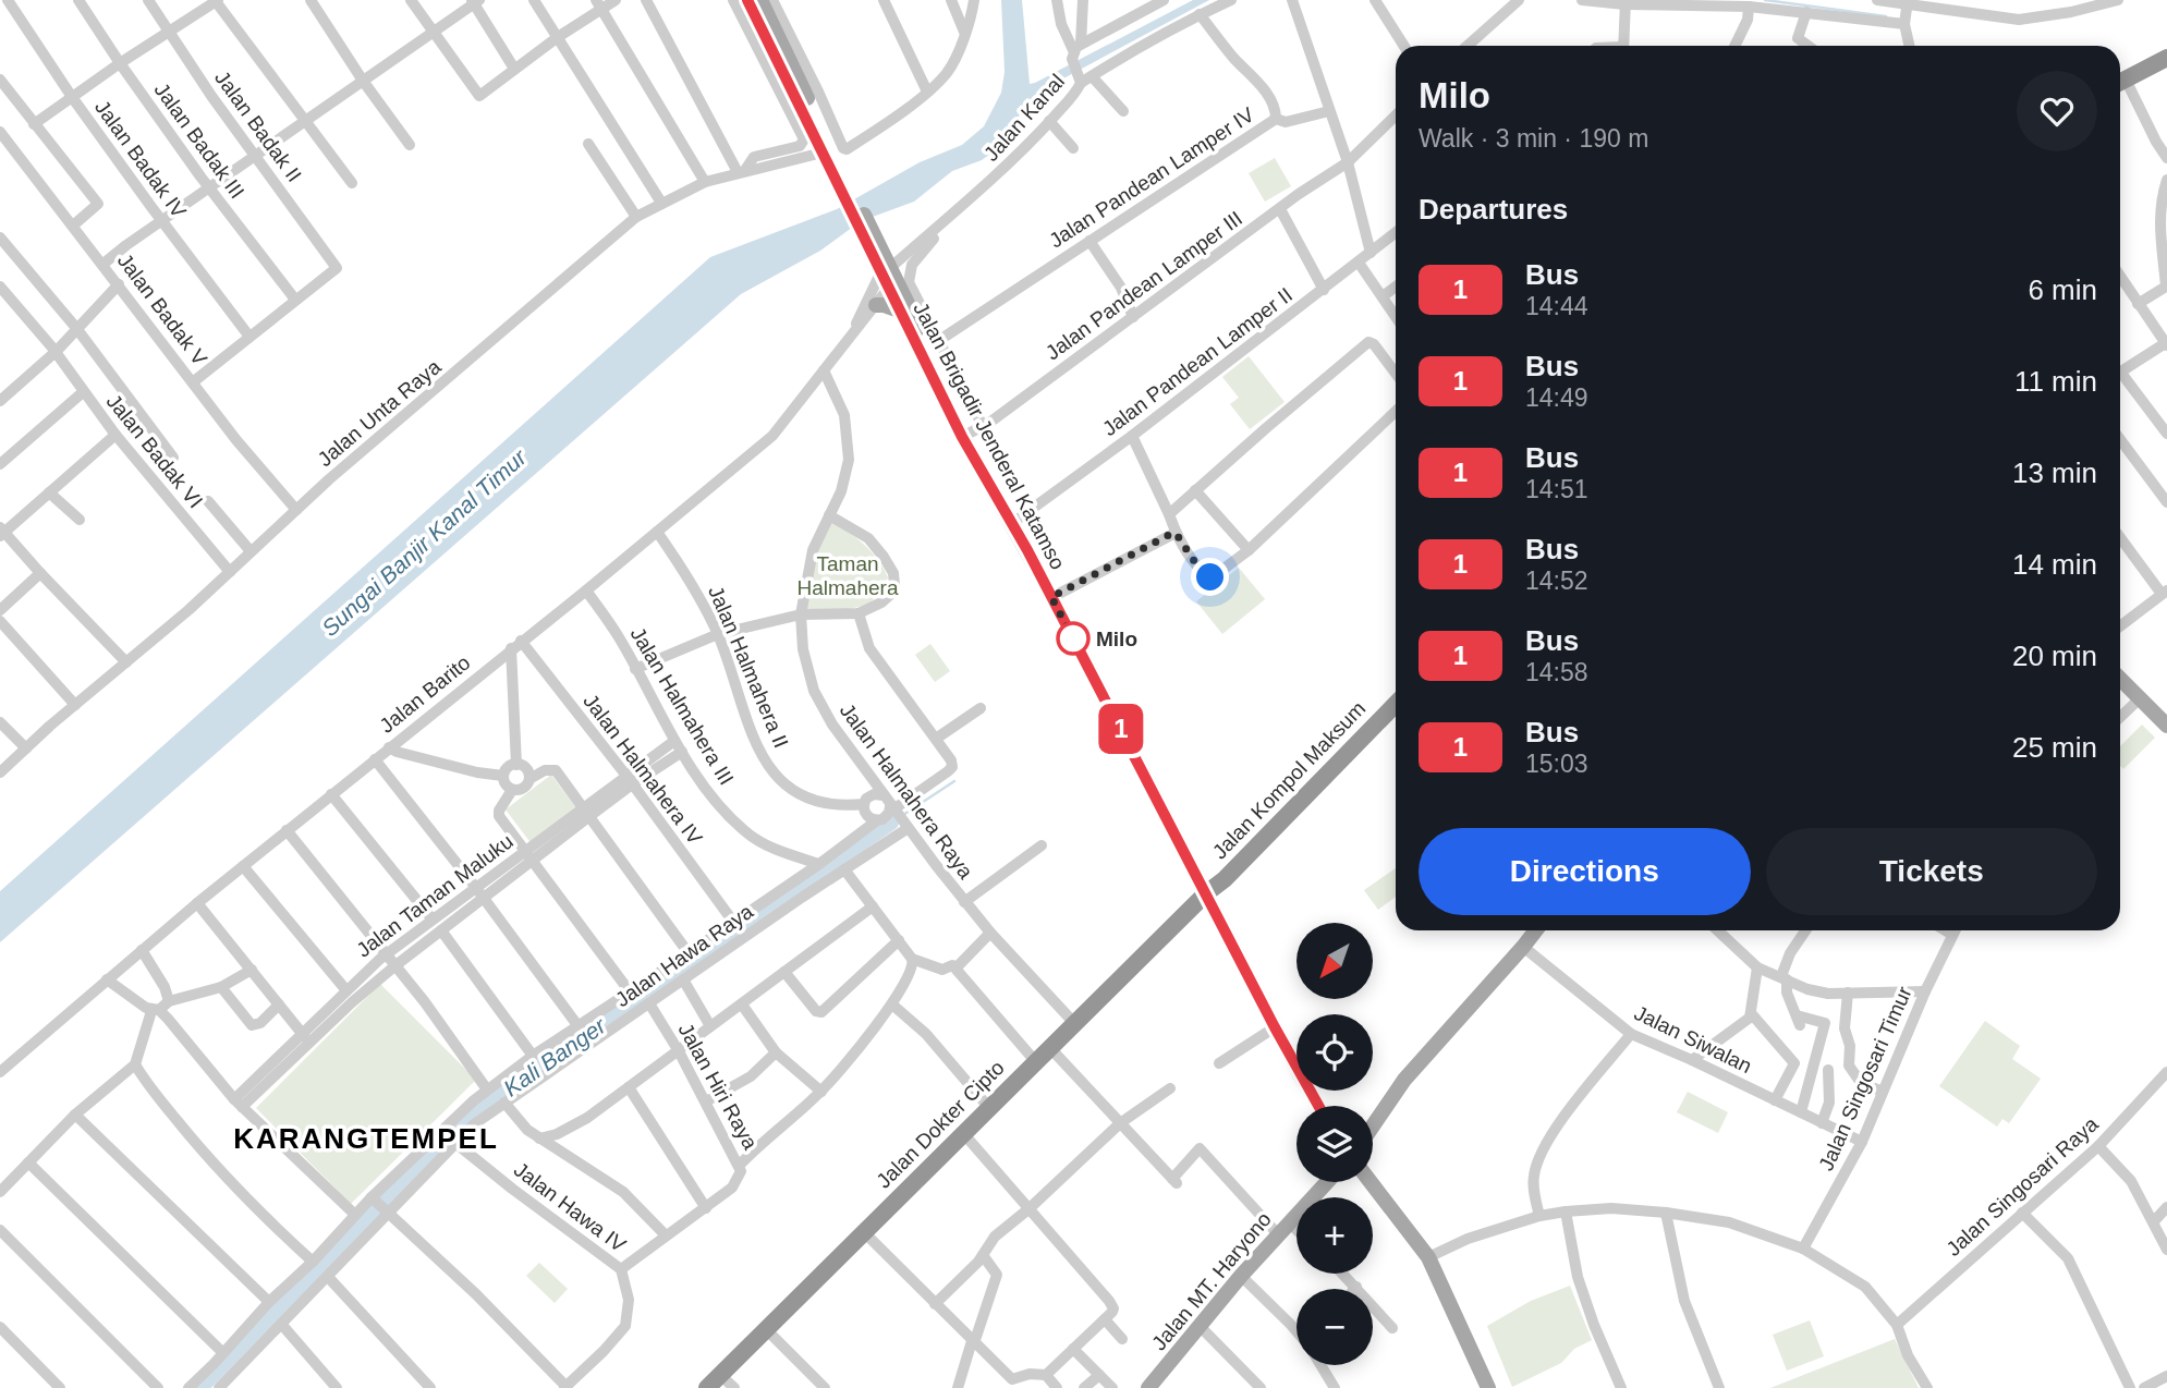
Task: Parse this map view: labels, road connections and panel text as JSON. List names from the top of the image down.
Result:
{
  "streets": {
    "highway": ["Jalan Kompol Maksum", "Jalan Dokter Cipto"],
    "main road": ["Jalan Brigadir Jenderal Katamso", "Jalan MT. Haryono"],
    "street": [
      "Jalan Kanal",
      "Jalan Badak II",
      "Jalan Badak III",
      "Jalan Badak IV",
      "Jalan Pandean Lamper IV",
      "Jalan Pandean Lamper III",
      "Jalan Badak V",
      "Jalan Pandean Lamper II",
      "Jalan Unta Raya",
      "Jalan Badak VI",
      "Jalan Halmahera II",
      "Jalan Barito",
      "Jalan Halmahera III",
      "Jalan Halmahera IV",
      "Jalan Halmahera Raya",
      "Jalan Taman Maluku",
      "Jalan Hawa Raya",
      "Jalan Siwalan",
      "Jalan Singosari Timur",
      "Jalan Hiri Raya",
      "Jalan Singosari Raya",
      "Jalan Hawa IV"
    ]
  },
  "crossings": [
    ["Jalan Kanal", "Jalan Brigadir Jenderal Katamso"],
    ["Jalan Badak II", "Jalan Badak III"],
    ["Jalan Pandean Lamper III", "Jalan Brigadir Jenderal Katamso"],
    ["Jalan Badak V", "Jalan Unta Raya"],
    ["Jalan Pandean Lamper II", "Jalan Brigadir Jenderal Katamso"],
    ["Jalan Unta Raya", "Jalan Badak VI"],
    ["Jalan Brigadir Jenderal Katamso", "Jalan Kompol Maksum"],
    ["Jalan Brigadir Jenderal Katamso", "Jalan Dokter Cipto"],
    ["Jalan Halmahera II", "Jalan Barito"],
    ["Jalan Barito", "Jalan Halmahera III"],
    ["Jalan Barito", "Jalan Halmahera IV"],
    ["Jalan Barito", "Jalan Halmahera Raya"],
    ["Jalan Halmahera III", "Jalan Taman Maluku"],
    ["Jalan Halmahera IV", "Jalan Taman Maluku"],
    ["Jalan Kompol Maksum", "Jalan Dokter Cipto"],
    ["Jalan Halmahera Raya", "Jalan Hawa Raya"],
    ["Jalan Halmahera Raya", "Jalan Dokter Cipto"],
    ["Jalan Hawa Raya", "Jalan Hiri Raya"],
    ["Jalan Hawa Raya", "Jalan Hawa IV"],
    ["Jalan Siwalan", "Jalan Singosari Timur"],
    ["Jalan Hiri Raya", "Jalan Hawa IV"]
  ],
  "districts": ["KARANGTEMPEL"],
  "water": ["Sungai Banjir Kanal Timur", "Kali Banger"],
  "parks": ["Taman Halmahera"],
  "places": ["Milo"],
  "lines": ["bus line 1"],
  "north": "bottom left",
  "page": {
    "on_map": "1",
    "heading": [
      ["Milo", "Walk · 3 min · 190 m"],
      "Departures"
    ],
    "list": [
      {
        "mark": "1",
        "name": "Bus",
        "note": "14:44",
        "value": "6 min"
      },
      {
        "mark": "1",
        "name": "Bus",
        "note": "14:49",
        "value": "11 min"
      },
      {
        "mark": "1",
        "name": "Bus",
        "note": "14:51",
        "value": "13 min"
      },
      {
        "mark": "1",
        "name": "Bus",
        "note": "14:52",
        "value": "14 min"
      },
      {
        "mark": "1",
        "name": "Bus",
        "note": "14:58",
        "value": "20 min"
      },
      {
        "mark": "1",
        "name": "Bus",
        "note": "15:03",
        "value": "25 min"
      }
    ],
    "buttons": ["Directions", "Tickets"],
    "map_buttons": ["+", "−"]
  }
}
